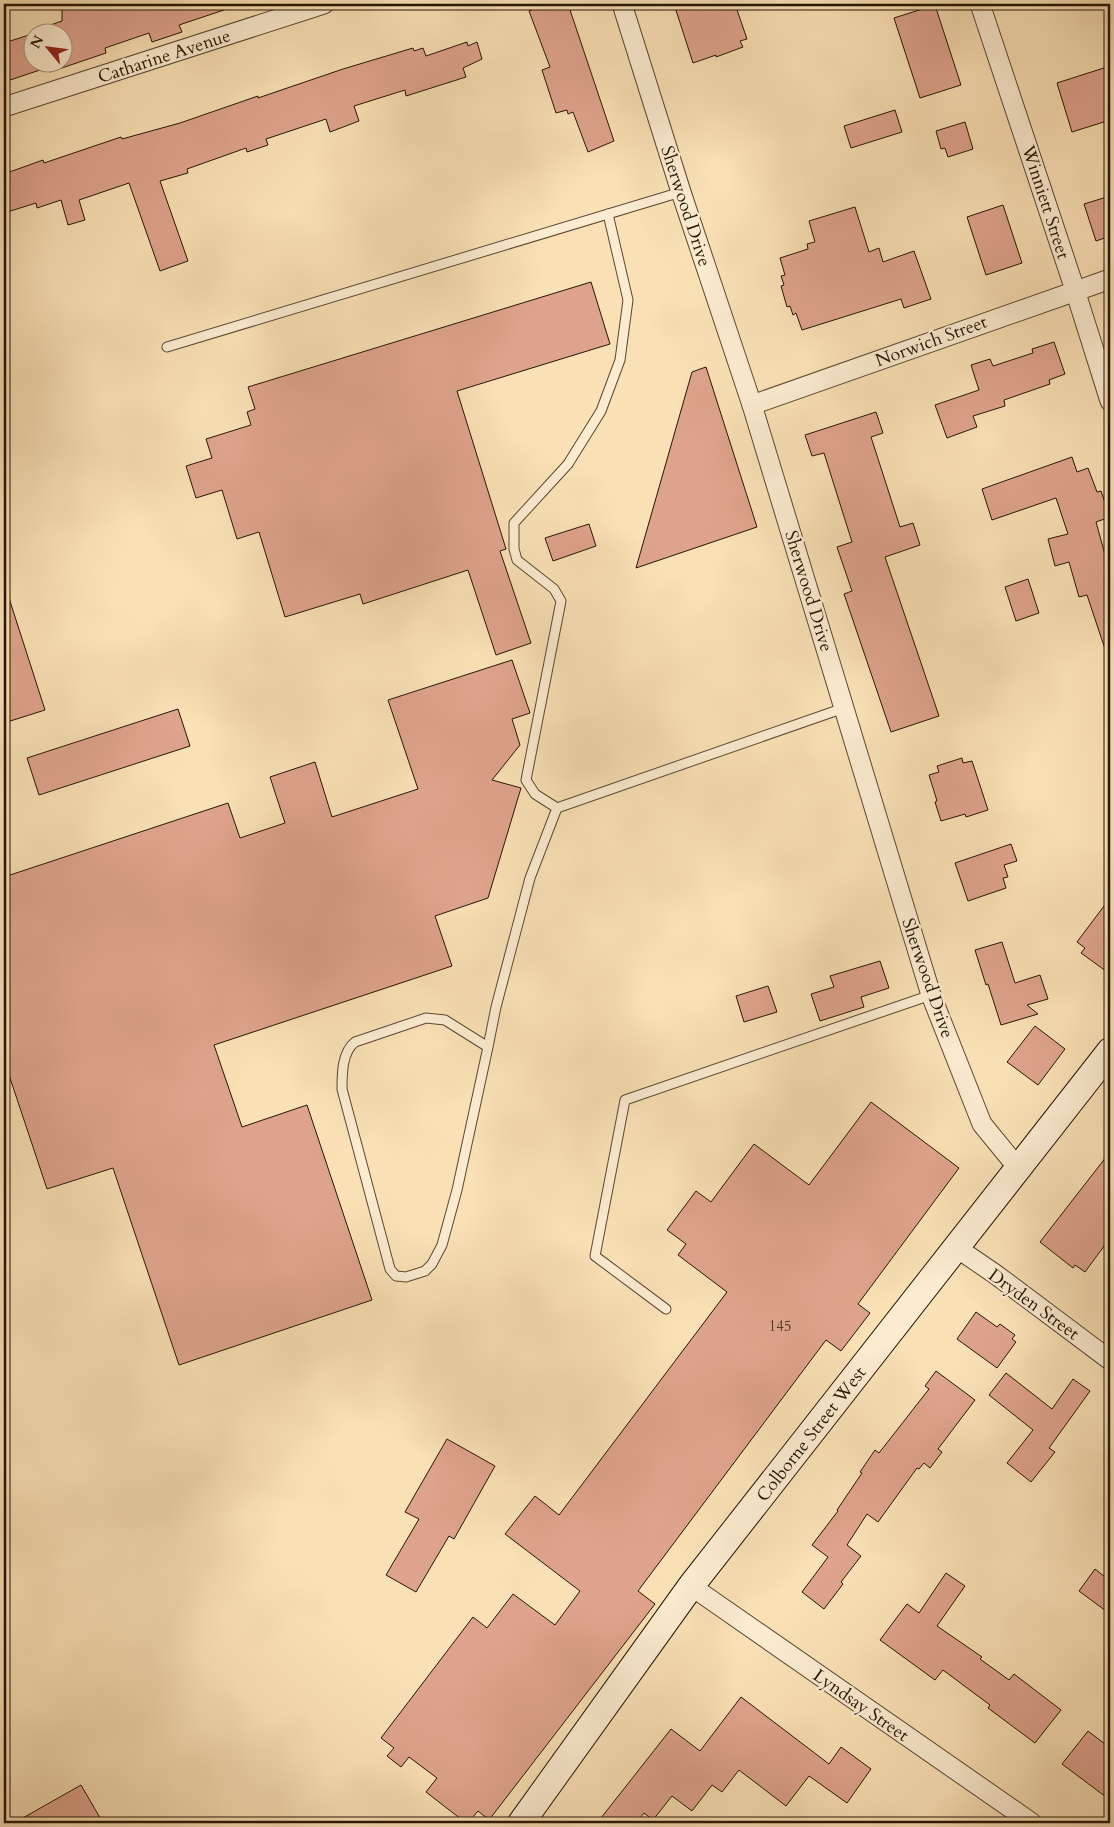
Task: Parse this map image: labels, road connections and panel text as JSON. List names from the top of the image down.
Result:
{
  "streets": {
    "main road": ["Colborne Street West"],
    "street": [
      "Catharine Avenue",
      "Winniett Street",
      "Sherwood Drive",
      "Norwich Street",
      "Dryden Street",
      "Lyndsay Street"
    ]
  },
  "crossings": [
    ["Winniett Street", "Norwich Street"],
    ["Sherwood Drive", "Norwich Street"],
    ["Sherwood Drive", "Colborne Street West"],
    ["Dryden Street", "Colborne Street West"],
    ["Colborne Street West", "Lyndsay Street"]
  ],
  "house_numbers": ["145"],
  "north": "top left"
}
